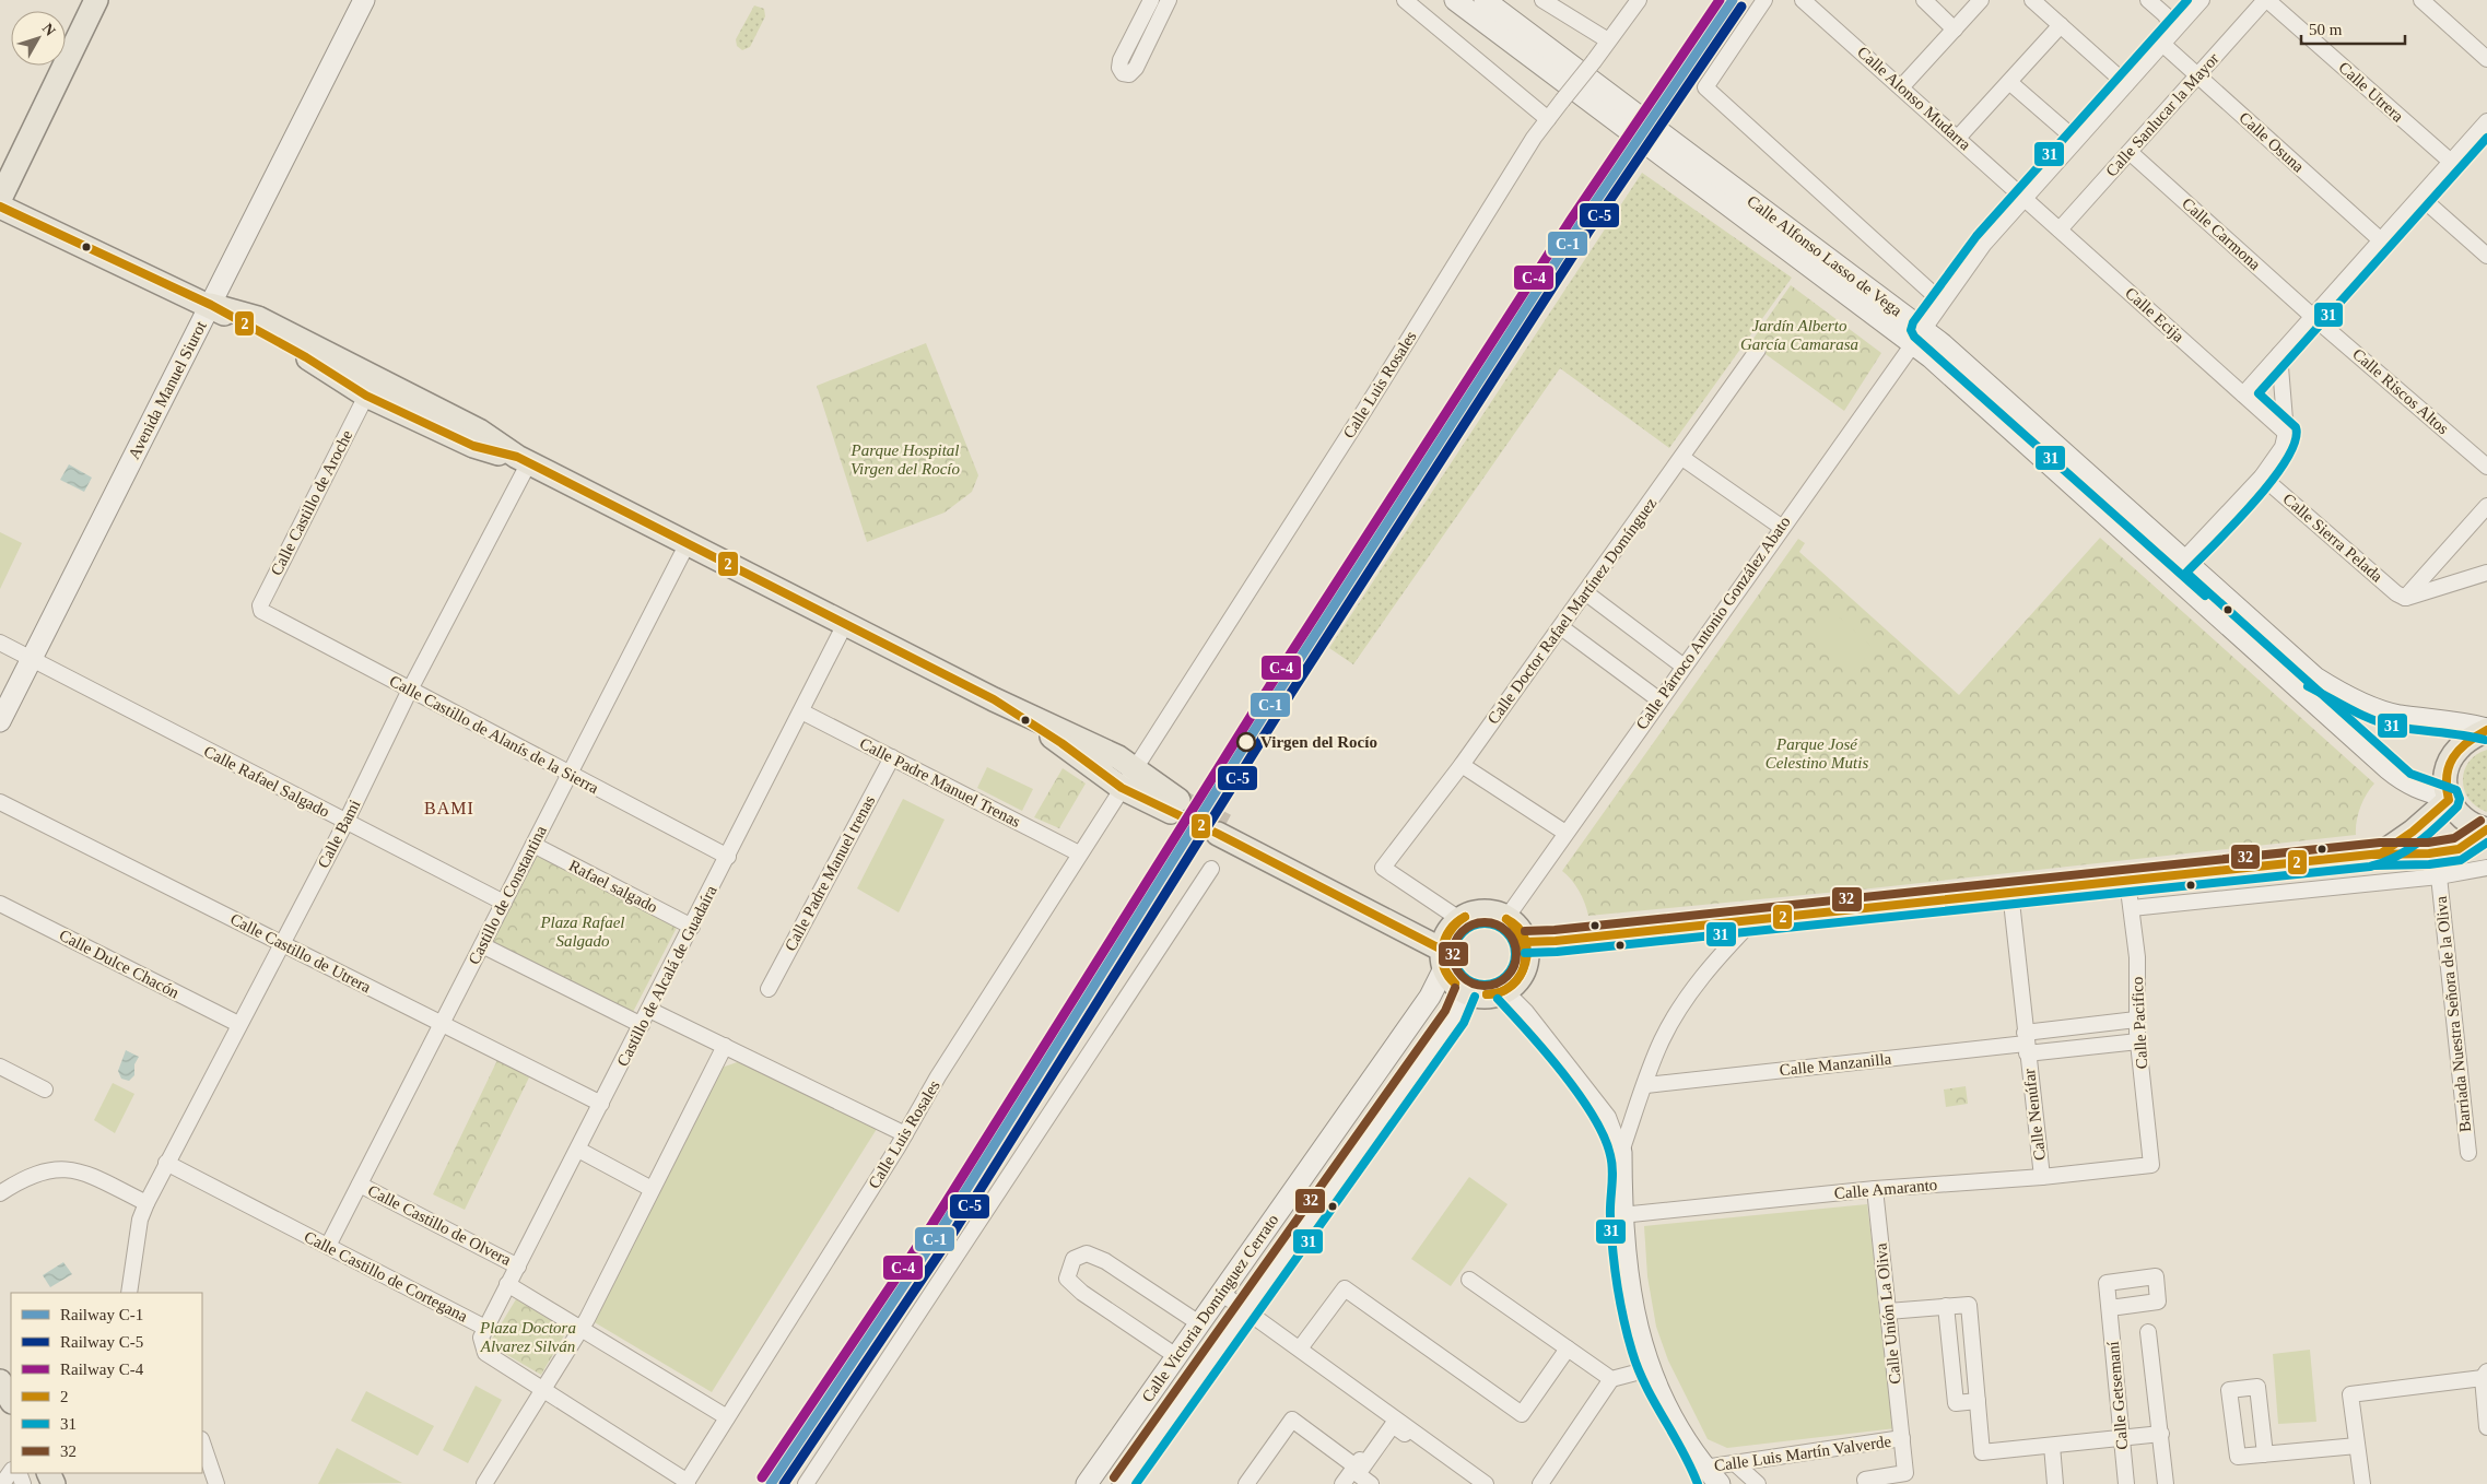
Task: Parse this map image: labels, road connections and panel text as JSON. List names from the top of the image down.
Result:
{
  "streets": {
    "main road": ["Calle Alfonso Lasso de Vega", "Avenida Manuel Siurot", "Calle Victoria Domínguez Cerrato"],
    "street": [
      "Calle Utrera",
      "Calle Alonso Mudarra",
      "Calle Sanlucar la Mayor",
      "Calle Osuna",
      "Calle Carmona",
      "Calle Ecija",
      "Calle Luis Rosales",
      "Calle Riscos Altos",
      "Calle Castillo de Aroche",
      "Calle Sierra Pelada",
      "Calle Doctor Rafael Martínez Domínguez",
      "Calle Párroco Antonio González Abato",
      "Calle Castillo de Alanís de la Sierra",
      "Calle Rafael Salgado",
      "Calle Padre Manuel Trenas",
      "Calle Bami",
      "Calle Padre Manuel trenas",
      "Rafael salgado",
      "Castillo de Constantina",
      "Calle Castillo de Utrera",
      "Calle Dulce Chacón",
      "Castillo de Alcalá de Guadaíra",
      "Barriada Nuestra Señora de la Oliva",
      "Calle Pacifico",
      "Calle Manzanilla",
      "Calle Nenúfar",
      "Calle Amaranto",
      "Calle Castillo de Olvera",
      "Calle Castillo de Cortegana",
      "Calle Unión La Oliva",
      "Calle Getsemaní",
      "Calle Luis Martín Valverde"
    ]
  },
  "crossings": [
    ["Calle Utrera", "Calle Sanlucar la Mayor"],
    ["Calle Alonso Mudarra", "Calle Ecija"],
    ["Calle Alonso Mudarra", "Calle Párroco Antonio González Abato"],
    ["Calle Sanlucar la Mayor", "Calle Osuna"],
    ["Calle Sanlucar la Mayor", "Calle Carmona"],
    ["Calle Sanlucar la Mayor", "Calle Ecija"],
    ["Calle Osuna", "Calle Párroco Antonio González Abato"],
    ["Calle Carmona", "Calle Riscos Altos"],
    ["Calle Alfonso Lasso de Vega", "Calle Párroco Antonio González Abato"],
    ["Calle Ecija", "Calle Párroco Antonio González Abato"],
    ["Calle Luis Rosales", "Calle Padre Manuel Trenas"],
    ["Calle Luis Rosales", "Calle Castillo de Olvera"],
    ["Calle Luis Rosales", "Calle Castillo de Cortegana"],
    ["Avenida Manuel Siurot", "Calle Rafael Salgado"],
    ["Calle Castillo de Aroche", "Calle Castillo de Alanís de la Sierra"],
    ["Calle Doctor Rafael Martínez Domínguez", "Calle Párroco Antonio González Abato"],
    ["Calle Doctor Rafael Martínez Domínguez", "Calle Victoria Domínguez Cerrato"],
    ["Calle Párroco Antonio González Abato", "Calle Victoria Domínguez Cerrato"],
    ["Calle Castillo de Alanís de la Sierra", "Calle Bami"],
    ["Calle Castillo de Alanís de la Sierra", "Castillo de Constantina"],
    ["Calle Castillo de Alanís de la Sierra", "Castillo de Alcalá de Guadaíra"],
    ["Calle Rafael Salgado", "Calle Bami"],
    ["Calle Rafael Salgado", "Castillo de Constantina"],
    ["Calle Padre Manuel Trenas", "Calle Padre Manuel trenas"],
    ["Calle Padre Manuel Trenas", "Castillo de Alcalá de Guadaíra"],
    ["Calle Bami", "Calle Castillo de Utrera"],
    ["Calle Bami", "Calle Dulce Chacón"],
    ["Calle Bami", "Calle Castillo de Cortegana"],
    ["Rafael salgado", "Castillo de Constantina"],
    ["Rafael salgado", "Castillo de Alcalá de Guadaíra"],
    ["Castillo de Constantina", "Calle Castillo de Utrera"],
    ["Castillo de Constantina", "Calle Castillo de Olvera"],
    ["Castillo de Constantina", "Calle Castillo de Cortegana"],
    ["Calle Castillo de Utrera", "Castillo de Alcalá de Guadaíra"],
    ["Castillo de Alcalá de Guadaíra", "Calle Castillo de Olvera"],
    ["Castillo de Alcalá de Guadaíra", "Calle Castillo de Cortegana"],
    ["Calle Pacifico", "Calle Manzanilla"],
    ["Calle Pacifico", "Calle Amaranto"],
    ["Calle Manzanilla", "Calle Nenúfar"],
    ["Calle Nenúfar", "Calle Amaranto"],
    ["Calle Amaranto", "Calle Unión La Oliva"],
    ["Calle Unión La Oliva", "Calle Luis Martín Valverde"]
  ],
  "districts": ["BAMI"],
  "parks": [
    "Jardín Alberto García Camarasa",
    "Parque Hospital Virgen del Rocío",
    "Parque José Celestino Mutis",
    "Plaza Rafael Salgado",
    "Plaza Doctora Alvarez Silván"
  ],
  "places": ["Virgen del Rocío"],
  "lines": [
    "rail line C-1",
    "rail line C-4",
    "transit line 31",
    "rail line C-5",
    "transit line 2",
    "transit line 32"
  ],
  "legend": [
    "Railway C-1",
    "Railway C-5",
    "Railway C-4",
    "2",
    "31",
    "32"
  ],
  "scale_bar": "50 m",
  "north": "top right"
}
